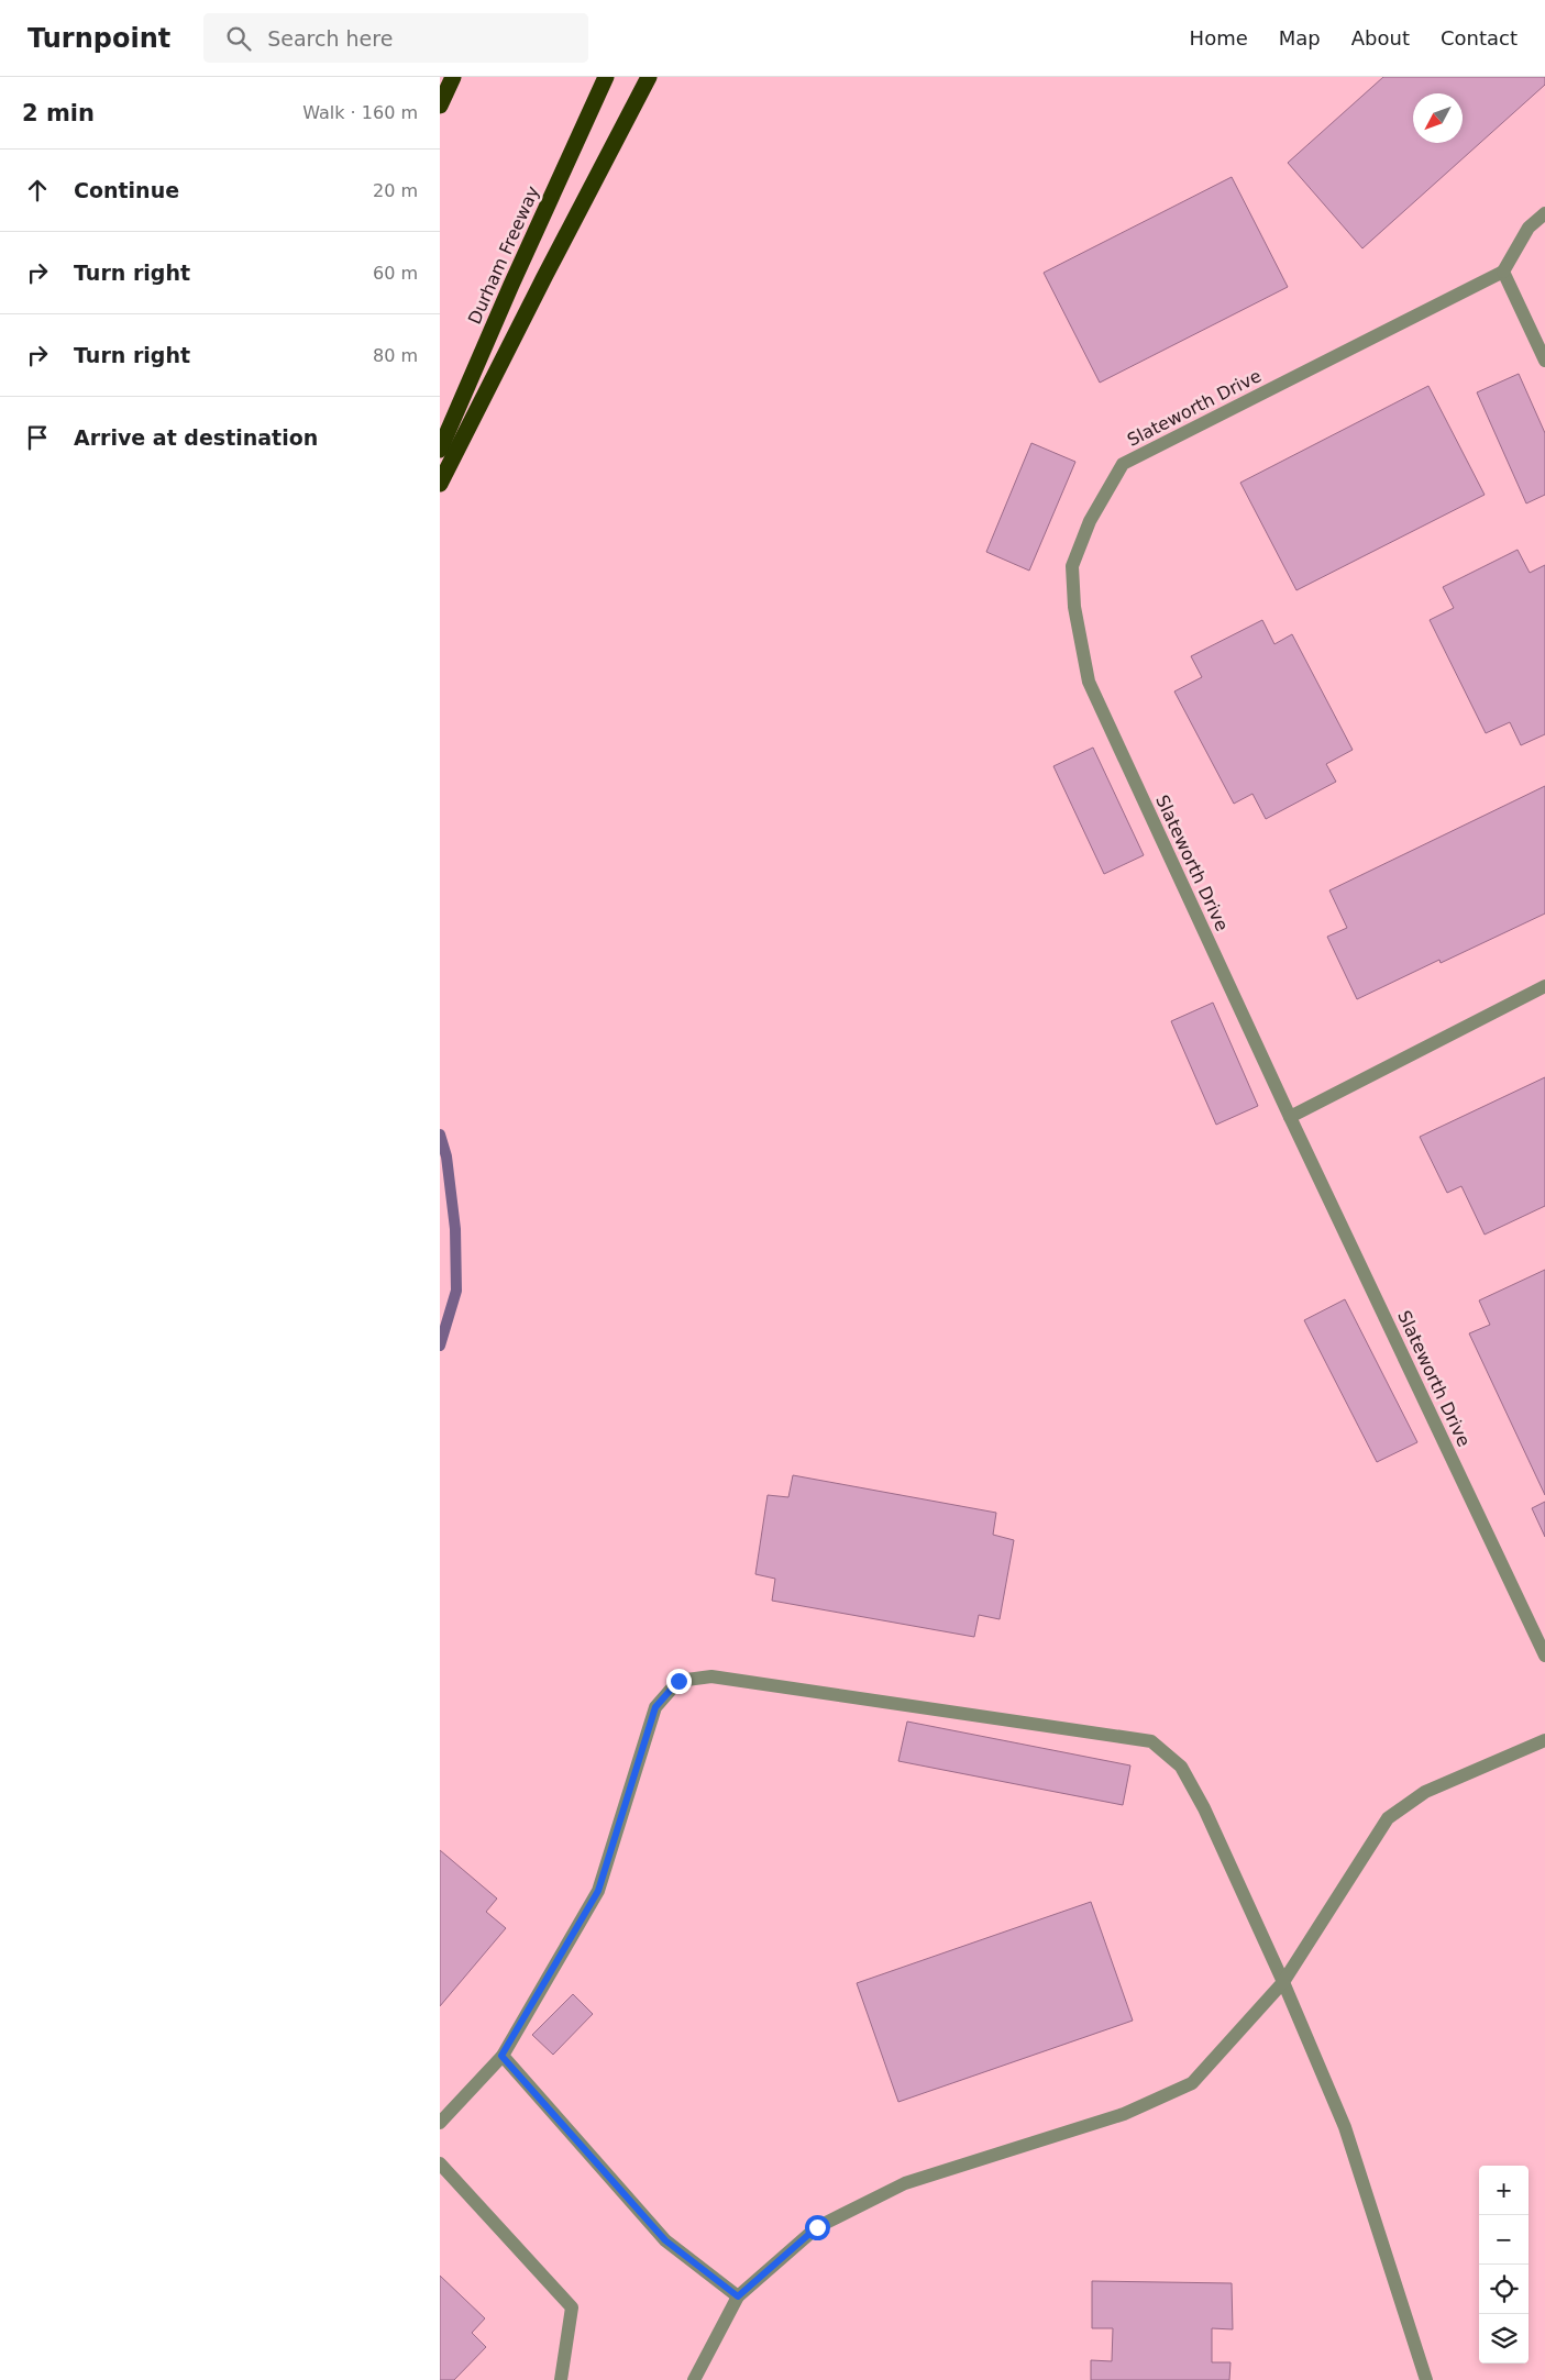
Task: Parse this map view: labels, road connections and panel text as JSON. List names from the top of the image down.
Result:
{
  "streets": {
    "highway": ["Durham Freeway"],
    "street": ["Slateworth Drive"]
  },
  "north": "bottom left",
  "page": {
    "header": "Turnpoint",
    "search": "Search here",
    "nav": [
      "Home",
      "Map",
      "About",
      "Contact"
    ],
    "heading": ["2 min", "Walk · 160 m"],
    "list": [
      ["Continue", "20 m"],
      ["Turn right", "60 m"],
      ["Turn right", "80 m"],
      "Arrive at destination"
    ],
    "map_buttons": ["+", "−"]
  }
}
